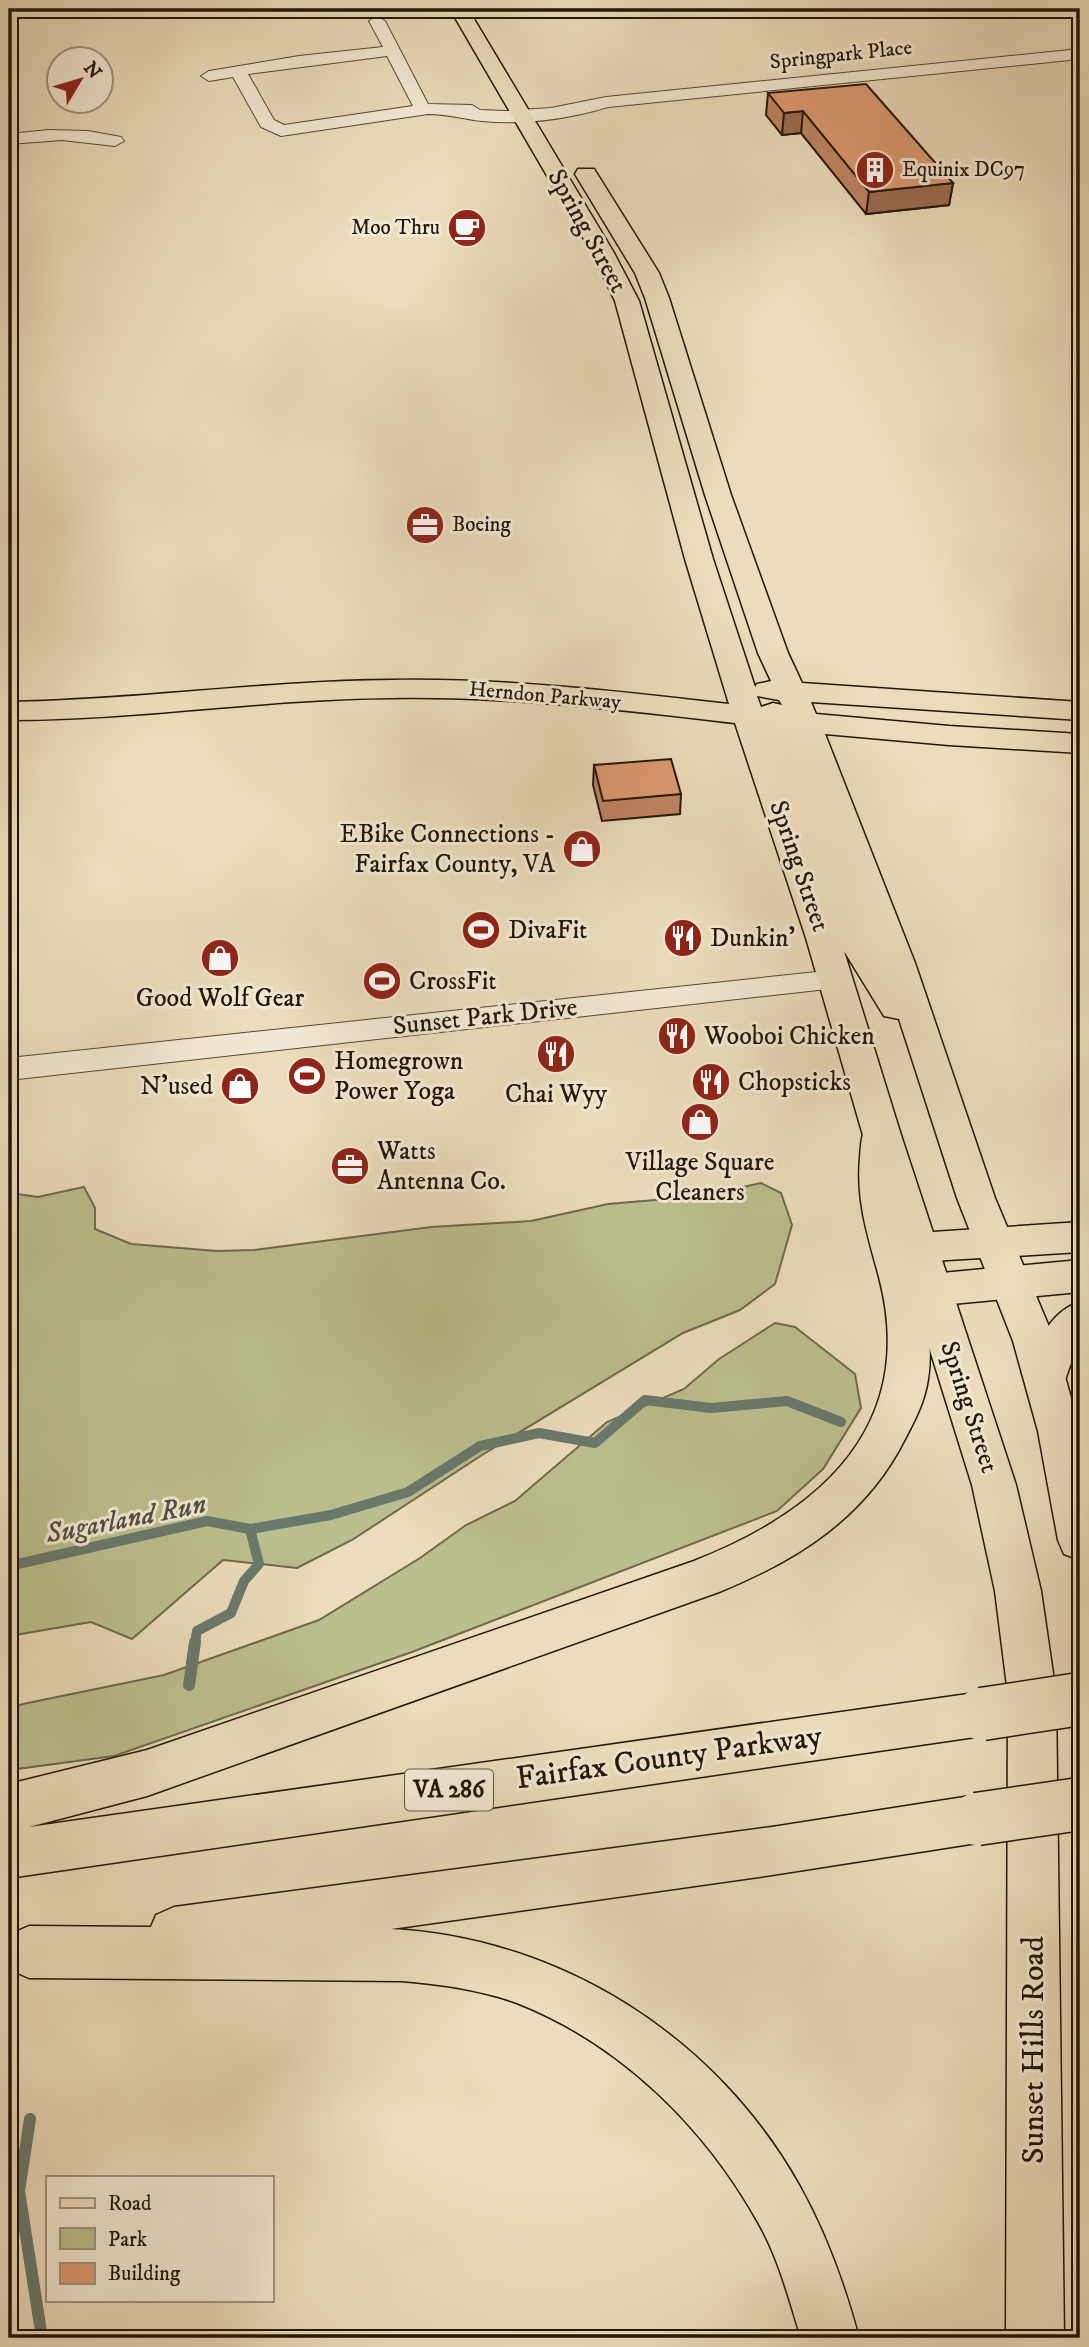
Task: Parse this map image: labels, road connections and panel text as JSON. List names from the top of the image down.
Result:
{
  "streets": {
    "main road": [
      "Spring Street",
      "Herndon Parkway",
      "Fairfax County Parkway",
      "VA 286",
      "Sunset Hills Road"
    ],
    "street": ["Springpark Place", "Sunset Park Drive"]
  },
  "crossings": [
    ["Springpark Place", "Spring Street"],
    ["Spring Street", "Herndon Parkway"],
    ["Spring Street", "Sunset Park Drive"],
    ["Spring Street", "Sunset Hills Road"]
  ],
  "water": ["Sugarland Run"],
  "places": {
    "building": ["Equinix DC97"],
    "cafe": ["Moo Thru"],
    "office": ["Boeing", "Watts Antenna Co."],
    "shop": [
      "EBike Connections - Fairfax County, VA",
      "Good Wolf Gear",
      "N'used",
      "Village Square Cleaners"
    ],
    "sports": ["DivaFit", "CrossFit", "Homegrown Power Yoga"],
    "restaurant": [
      "Dunkin'",
      "Wooboi Chicken",
      "Chai Wyy",
      "Chopsticks"
    ]
  },
  "legend": ["Road", "Park", "Building"],
  "north": "top right"
}
